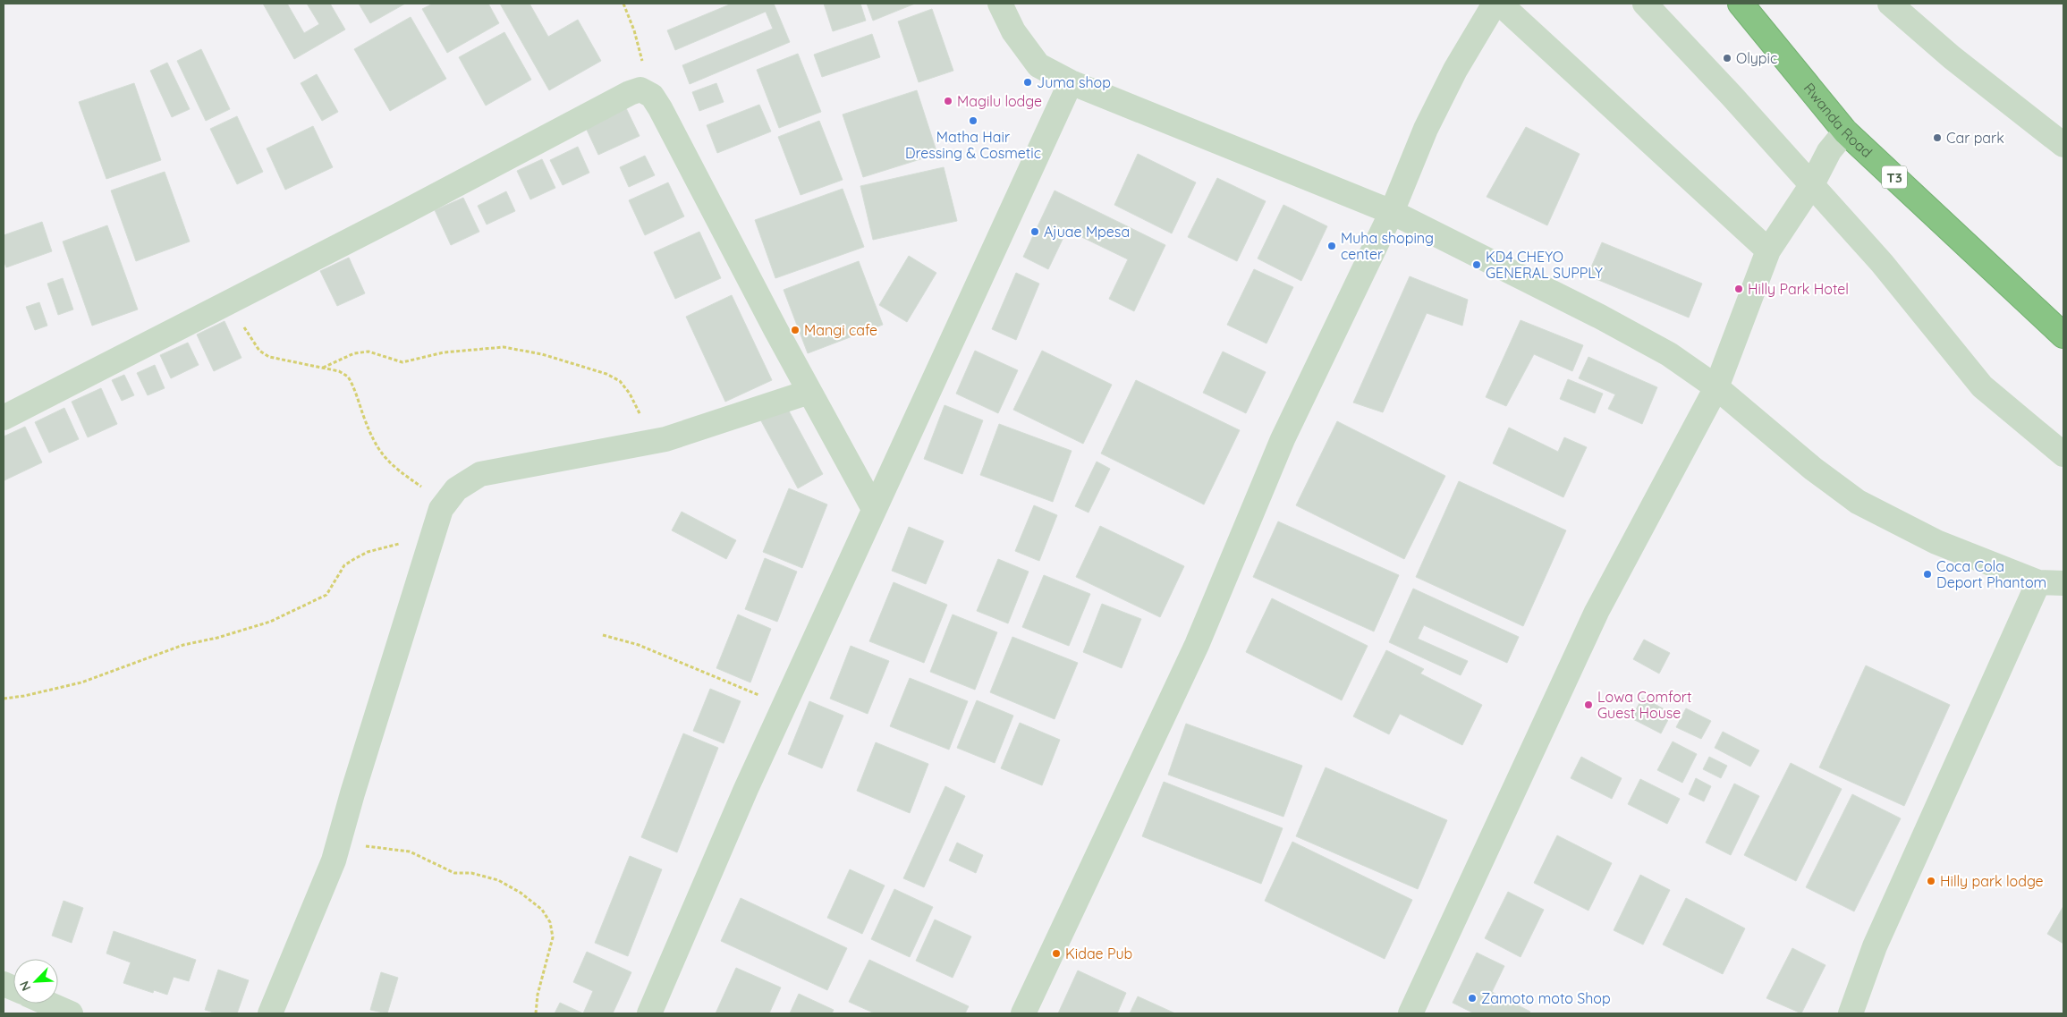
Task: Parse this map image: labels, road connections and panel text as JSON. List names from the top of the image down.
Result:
{
  "streets": {
    "highway": ["Rwanda Road", "T3"]
  },
  "places": [
    "Olypic",
    "Juma shop",
    "Magilu lodge",
    "Matha Hair Dressing & Cosmetic",
    "Car park",
    "Ajuae Mpesa",
    "Muha shoping center",
    "KD4 CHEYO GENERAL SUPPLY",
    "Hilly Park Hotel",
    "Mangi cafe",
    "Coca Cola Deport Phantom",
    "Lowa Comfort Guest House",
    "Hilly park lodge",
    "Kidae Pub",
    "Zamoto moto Shop"
  ],
  "north": "bottom left"
}
